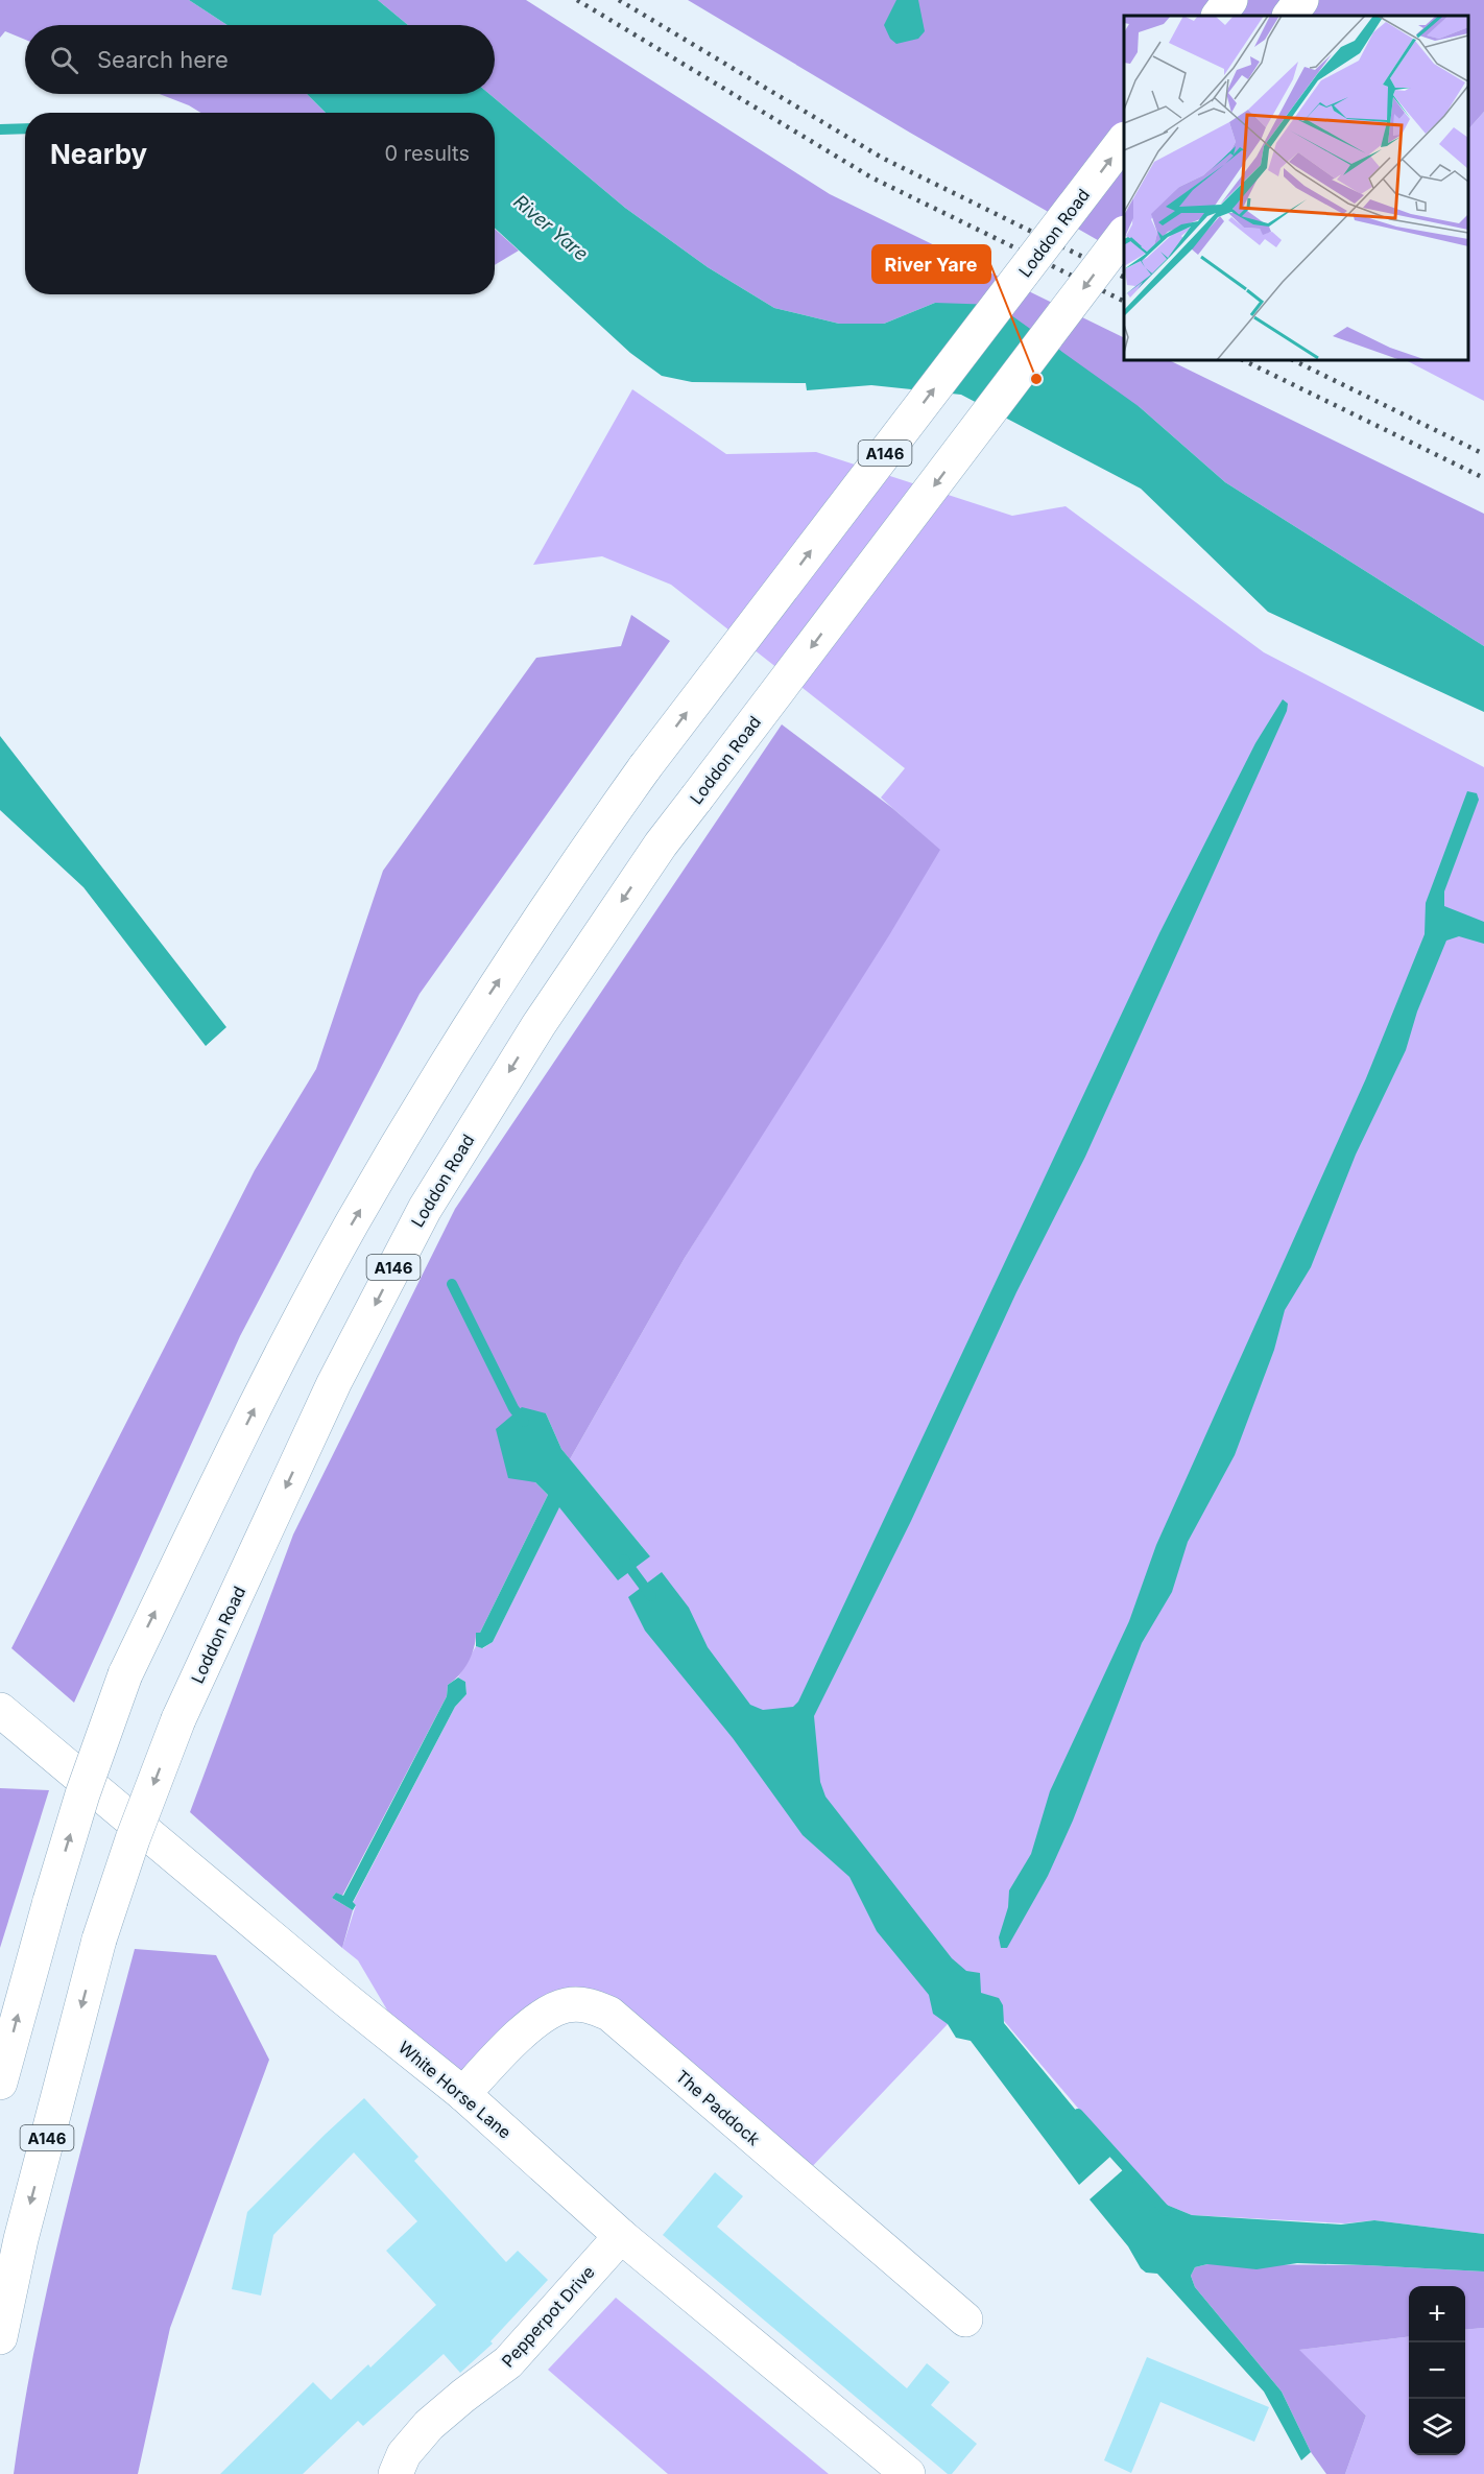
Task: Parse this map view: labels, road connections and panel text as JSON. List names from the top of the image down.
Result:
{
  "streets": {
    "main road": [
      "Loddon Road",
      "A146",
      "White Horse Lane",
      "The Paddock",
      "Pepperpot Drive"
    ]
  },
  "crossings": [
    ["White Horse Lane", "The Paddock"],
    ["White Horse Lane", "Pepperpot Drive"]
  ],
  "water": ["River Yare"],
  "places": ["River Yare"],
  "page": {
    "search": "Search here",
    "heading": ["Nearby", "0 results"],
    "map_buttons": ["+", "−"]
  }
}
